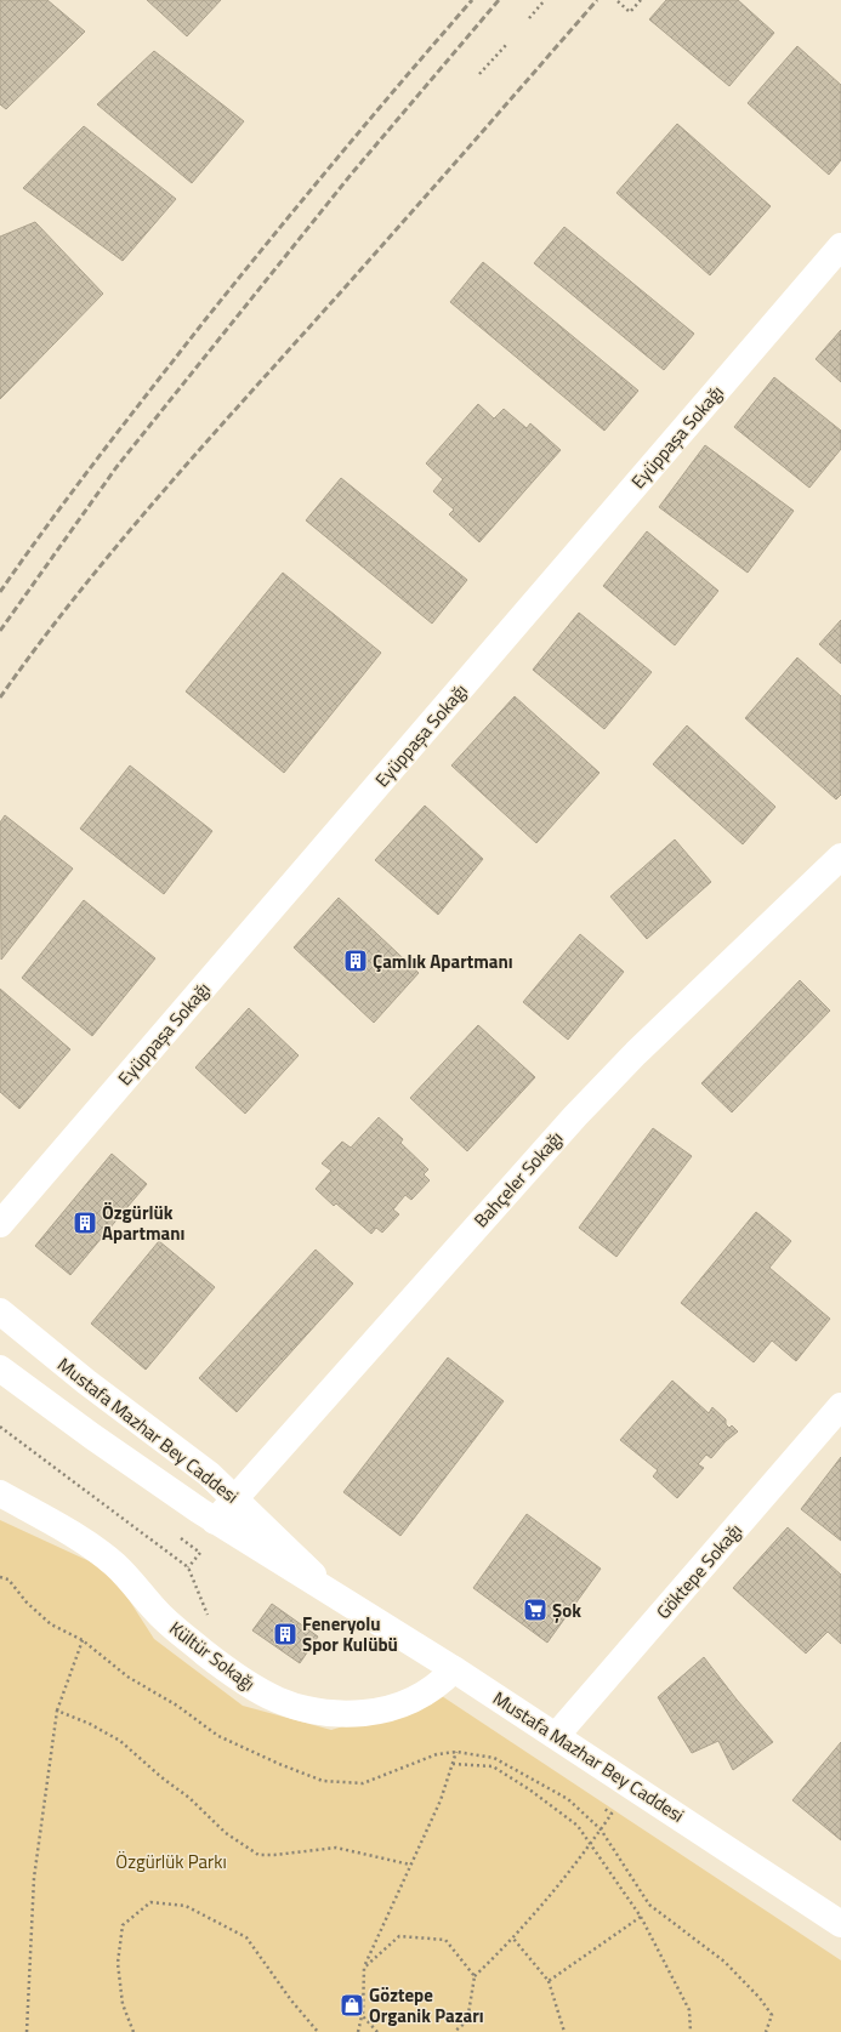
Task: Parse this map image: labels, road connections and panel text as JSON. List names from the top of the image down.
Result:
{
  "streets": {
    "street": [
      "Eyüppaşa Sokağı",
      "Bahçeler Sokağı",
      "Mustafa Mazhar Bey Caddesi",
      "Göktepe Sokağı",
      "Kültür Sokağı"
    ]
  },
  "crossings": [
    ["Bahçeler Sokağı", "Mustafa Mazhar Bey Caddesi"],
    ["Mustafa Mazhar Bey Caddesi", "Göktepe Sokağı"],
    ["Mustafa Mazhar Bey Caddesi", "Kültür Sokağı"]
  ],
  "parks": ["Özgürlük Parkı"],
  "places": {
    "building": ["Çamlık Apartmanı", "Özgürlük Apartmanı", "Feneryolu Spor Kulübü"],
    "supermarket": ["Şok"],
    "shop": ["Göztepe Organik Pazarı"]
  }
}
